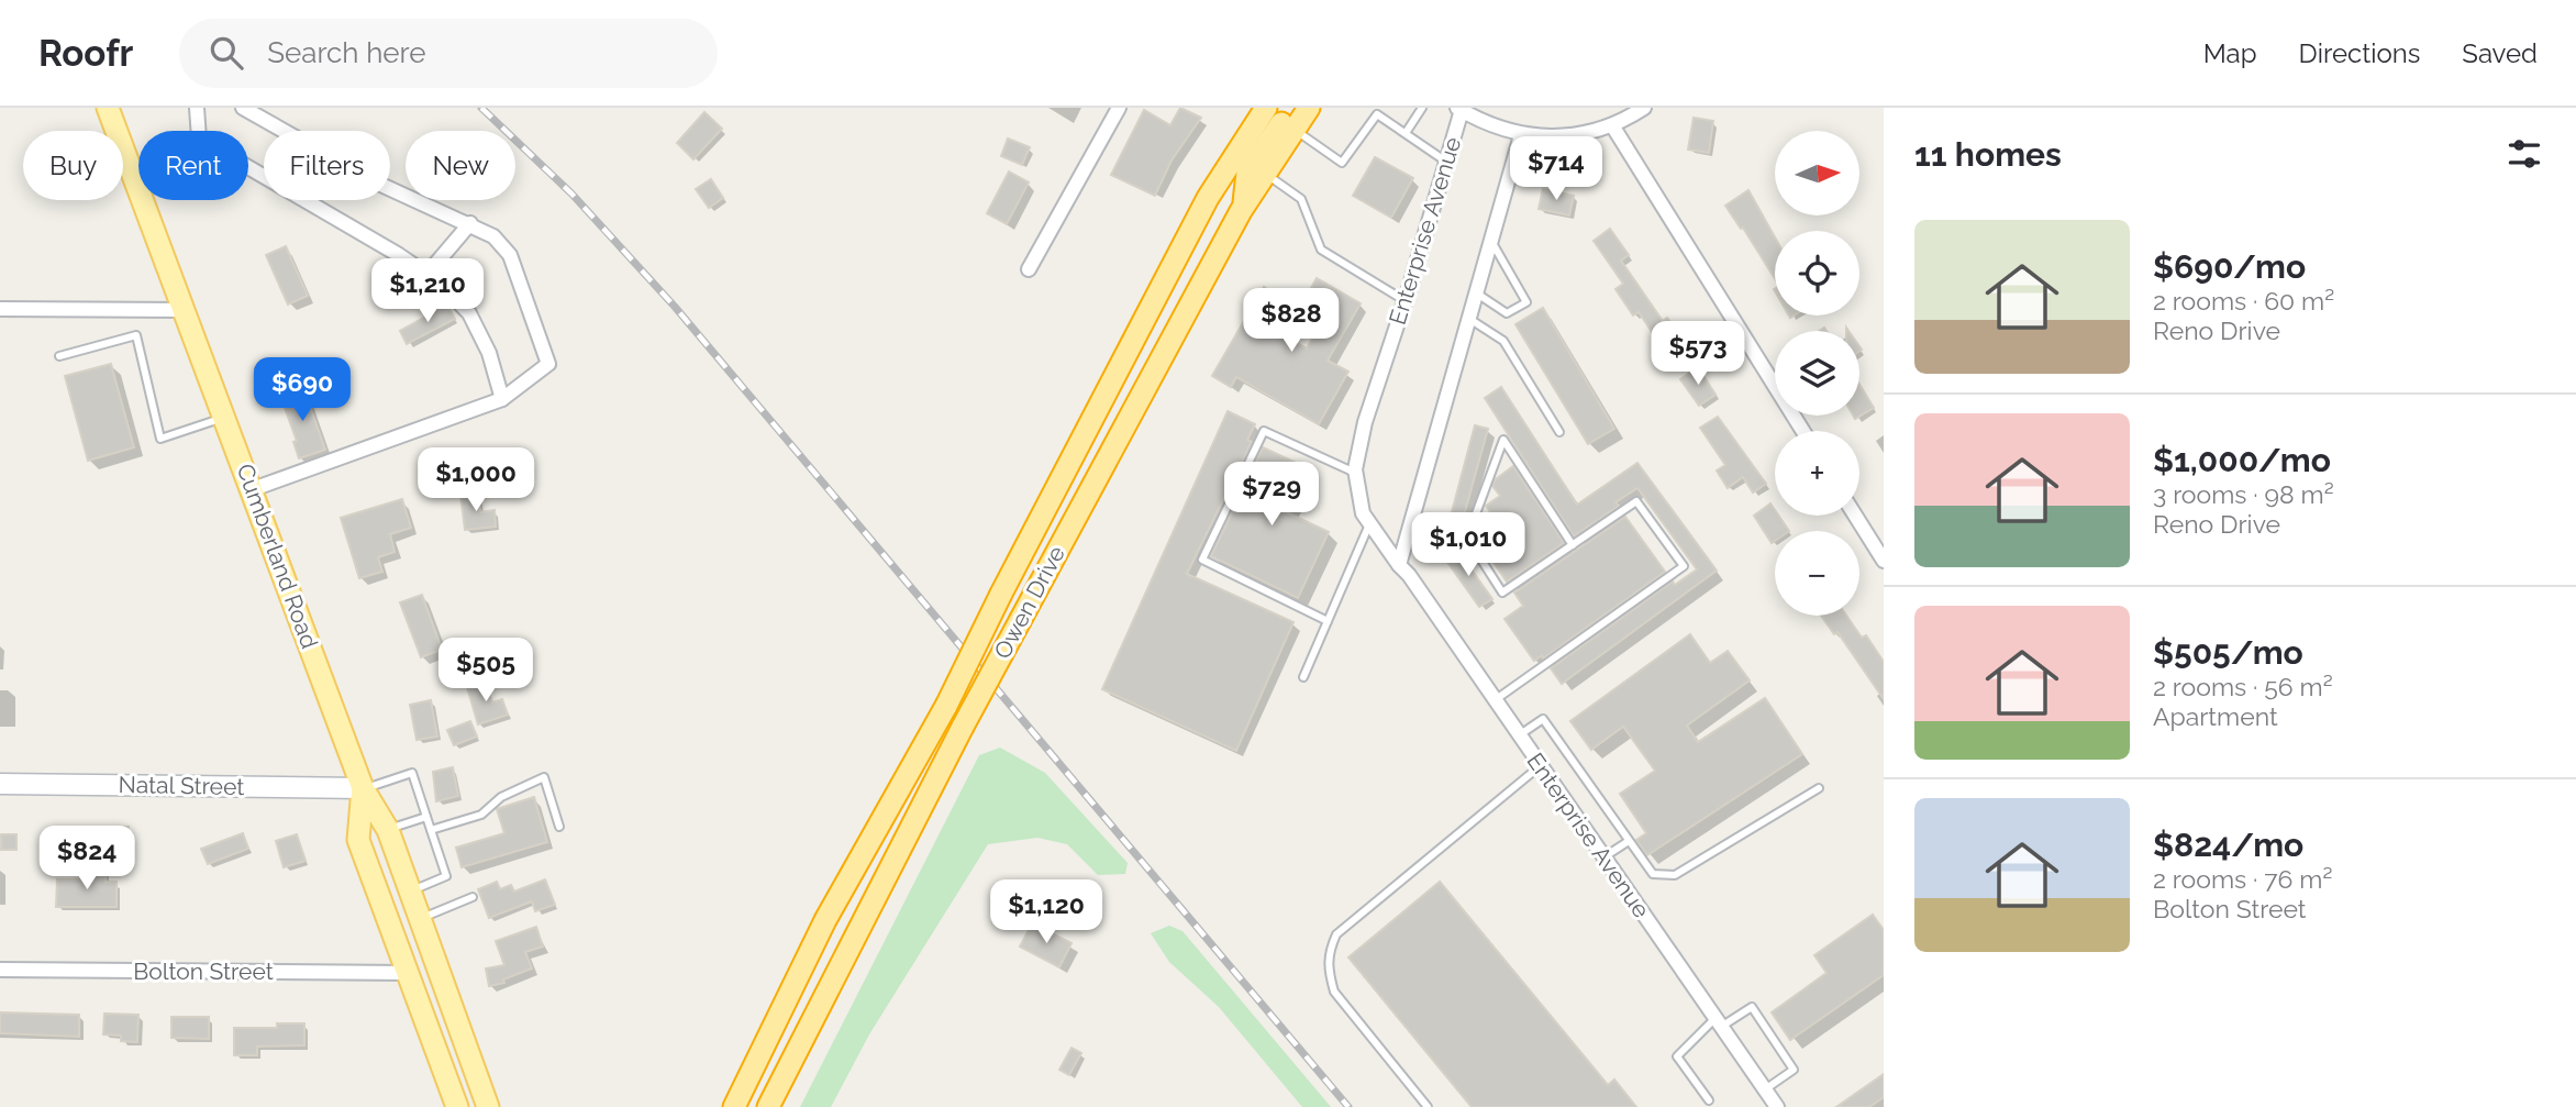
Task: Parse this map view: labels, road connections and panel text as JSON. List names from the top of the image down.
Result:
{
  "streets": {
    "highway": ["Owen Drive"],
    "main road": ["Cumberland Road", "Natal Street"],
    "street": ["Enterprise Avenue", "Bolton Street"]
  },
  "crossings": [
    ["Cumberland Road", "Natal Street"],
    ["Cumberland Road", "Bolton Street"]
  ],
  "north": "right",
  "page": {
    "header": "Roofr",
    "search": "Search here",
    "nav": ["Map", "Directions", "Saved"],
    "heading": "11 homes",
    "map_buttons": ["+", "−"],
    "chip": [
      "Buy",
      "Rent",
      "Filters",
      "New"
    ],
    "price": [
      "$714",
      "$1,210",
      "$828",
      "$573",
      "$690",
      "$1,000",
      "$729",
      "$1,010",
      "$505",
      "$824",
      "$1,120"
    ],
    "list": [
      {
        "name": "$690/mo",
        "note": "2 rooms · 60 m² · Reno Drive"
      },
      {
        "name": "$1,000/mo",
        "note": "3 rooms · 98 m² · Reno Drive"
      },
      {
        "name": "$505/mo",
        "note": "2 rooms · 56 m² · Apartment"
      },
      {
        "name": "$824/mo",
        "note": "2 rooms · 76 m² · Bolton Street"
      }
    ]
  }
}
